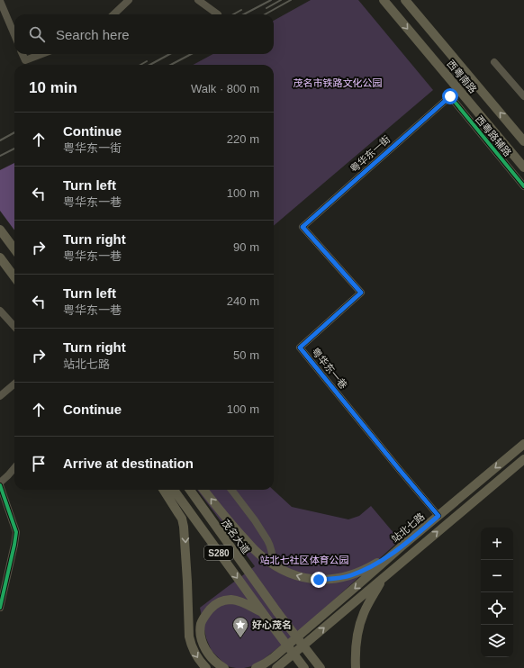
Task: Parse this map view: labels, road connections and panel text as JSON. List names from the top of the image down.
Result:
{
  "streets": {
    "main road": [
      "西粤南路",
      "站北七路",
      "茂名大道",
      "S280"
    ],
    "street": ["西粤路辅路", "粤华东一街", "粤华东一巷"]
  },
  "crossings": [
    ["西粤路辅路", "粤华东一街"],
    ["粤华东一街", "粤华东一巷"],
    ["粤华东一巷", "站北七路"]
  ],
  "parks": ["茂名市铁路文化公园", "站北七社区体育公园"],
  "places": {
    "place": ["好心茂名"]
  },
  "page": {
    "search": "Search here",
    "heading": ["10 min", "Walk · 800 m"],
    "list": [
      ["Continue", "粤华东一街", "220 m"],
      ["Turn left", "粤华东一巷", "100 m"],
      ["Turn right", "粤华东一巷", "90 m"],
      ["Turn left", "粤华东一巷", "240 m"],
      ["Turn right", "站北七路", "50 m"],
      ["Continue", "100 m"],
      "Arrive at destination"
    ],
    "map_buttons": ["+", "−"]
  }
}
